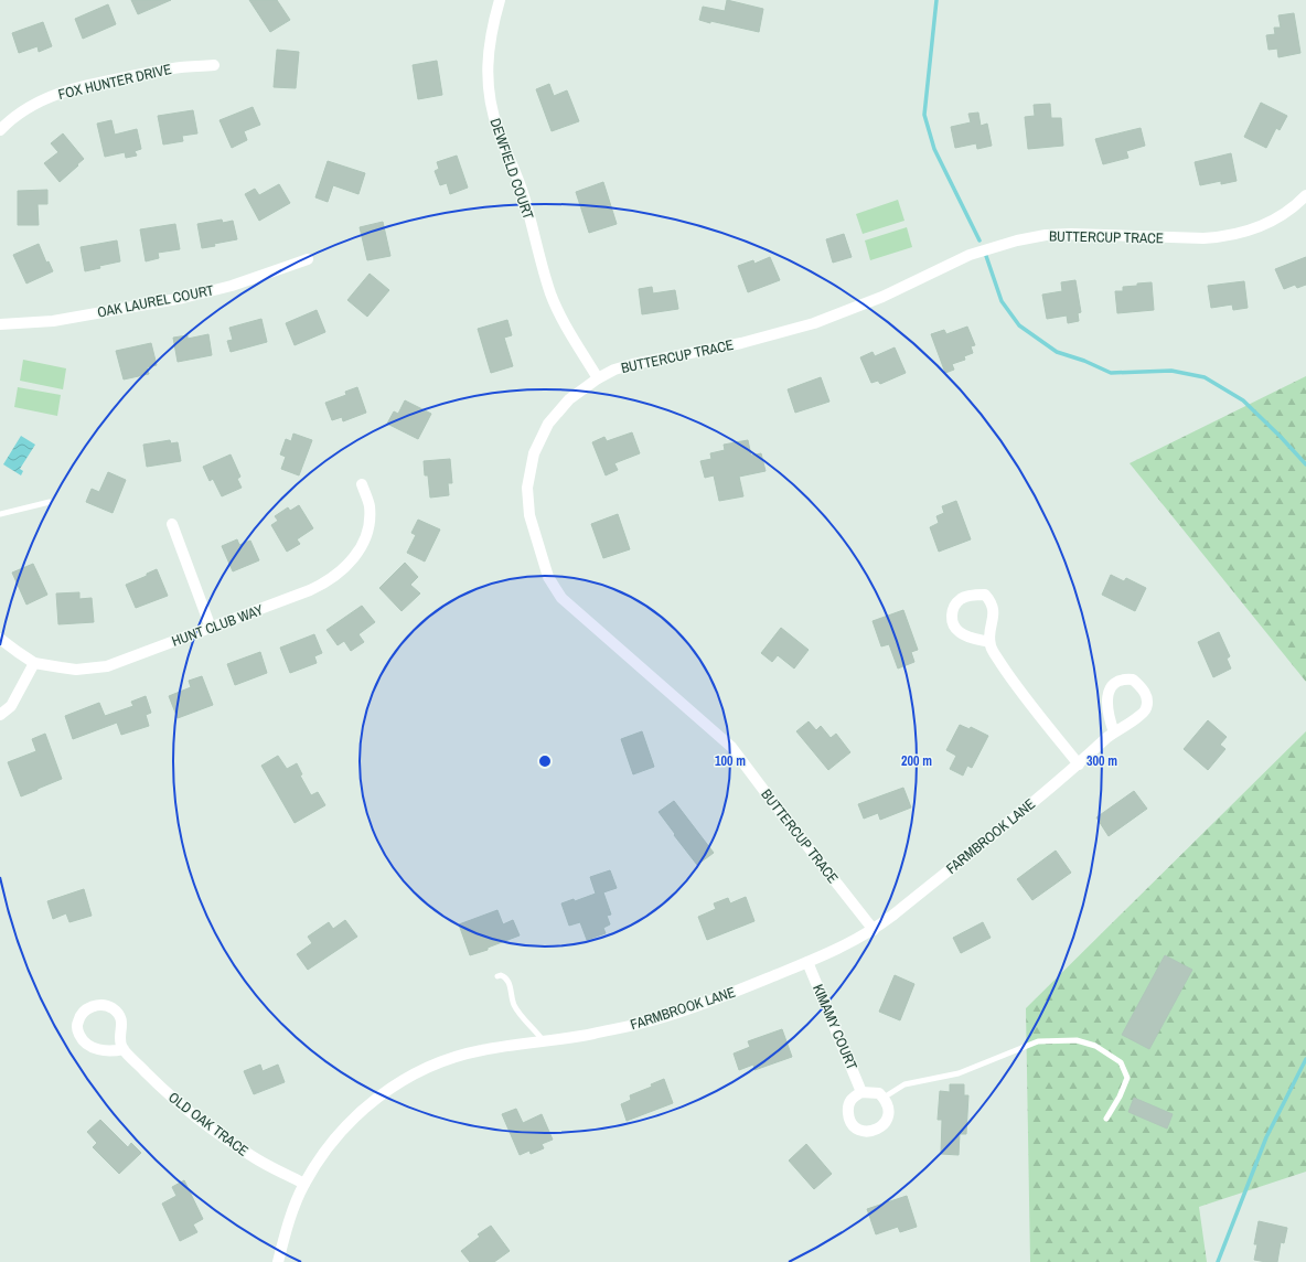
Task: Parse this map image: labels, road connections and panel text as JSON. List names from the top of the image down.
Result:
{
  "streets": {
    "street": [
      "FOX HUNTER DRIVE",
      "DEWFIELD COURT",
      "BUTTERCUP TRACE",
      "OAK LAUREL COURT",
      "HUNT CLUB WAY",
      "FARMBROOK LANE",
      "KIMAMY COURT",
      "OLD OAK TRACE"
    ]
  },
  "crossings": [
    ["DEWFIELD COURT", "BUTTERCUP TRACE"],
    ["BUTTERCUP TRACE", "FARMBROOK LANE"],
    ["FARMBROOK LANE", "KIMAMY COURT"],
    ["FARMBROOK LANE", "OLD OAK TRACE"]
  ],
  "rings": ["100 m", "200 m", "300 m"]
}
